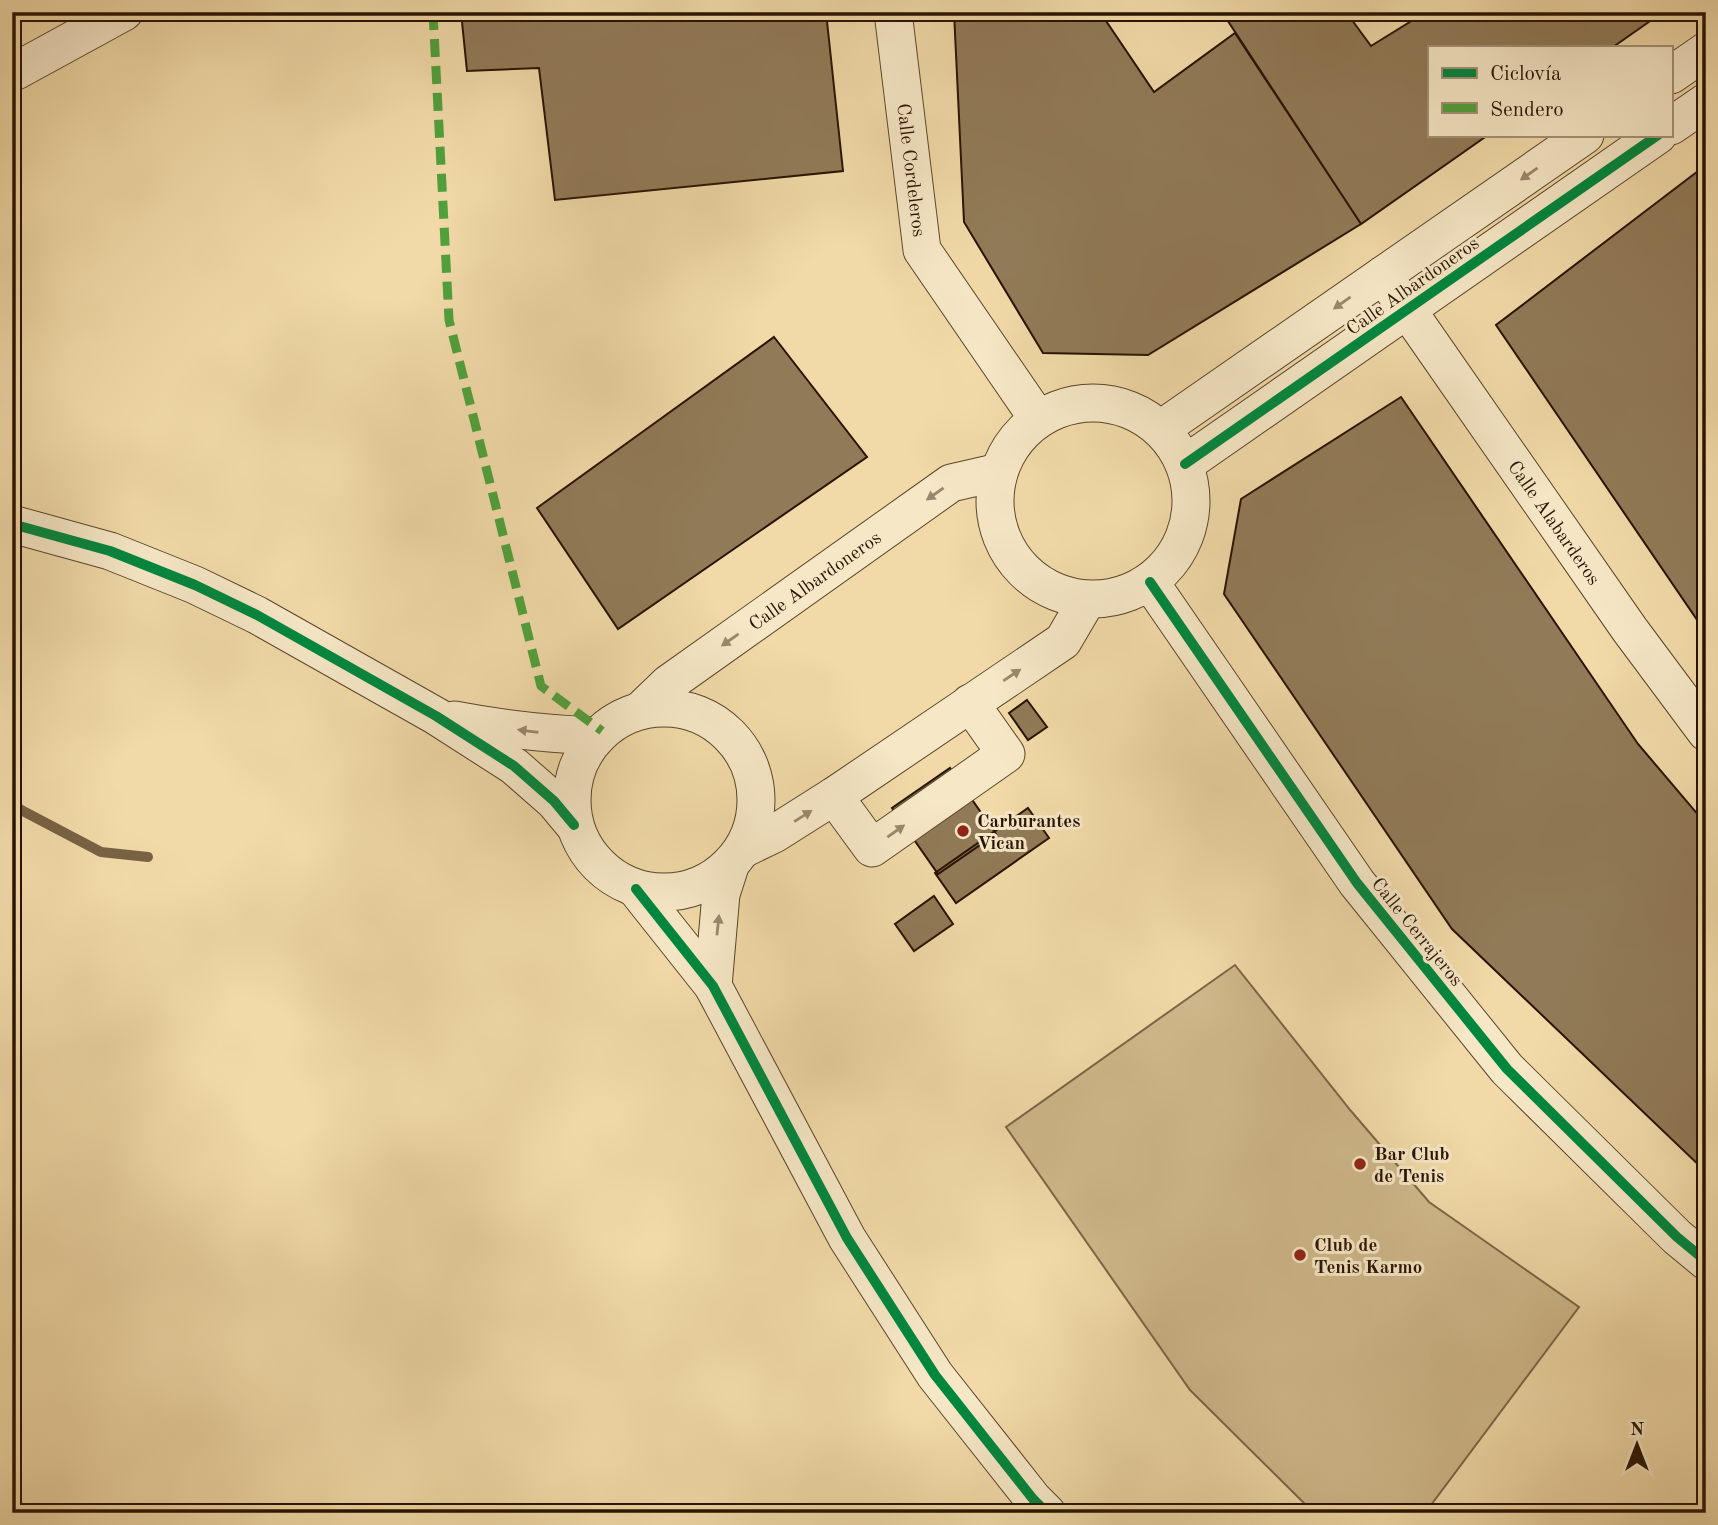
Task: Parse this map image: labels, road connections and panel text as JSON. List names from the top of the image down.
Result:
{
  "streets": {
    "street": [
      "Calle Cordeleros",
      "Calle Albardoneros",
      "Calle Alabarderos",
      "Calle Cerrajeros"
    ]
  },
  "crossings": [
    ["Calle Cordeleros", "Calle Albardoneros"],
    ["Calle Cordeleros", "Calle Cerrajeros"],
    ["Calle Albardoneros", "Calle Alabarderos"],
    ["Calle Albardoneros", "Calle Cerrajeros"]
  ],
  "places": ["Carburantes Vican", "Bar Club de Tenis", "Club de Tenis Karmo"],
  "legend": ["Ciclovía", "Sendero"],
  "north": "top"
}
